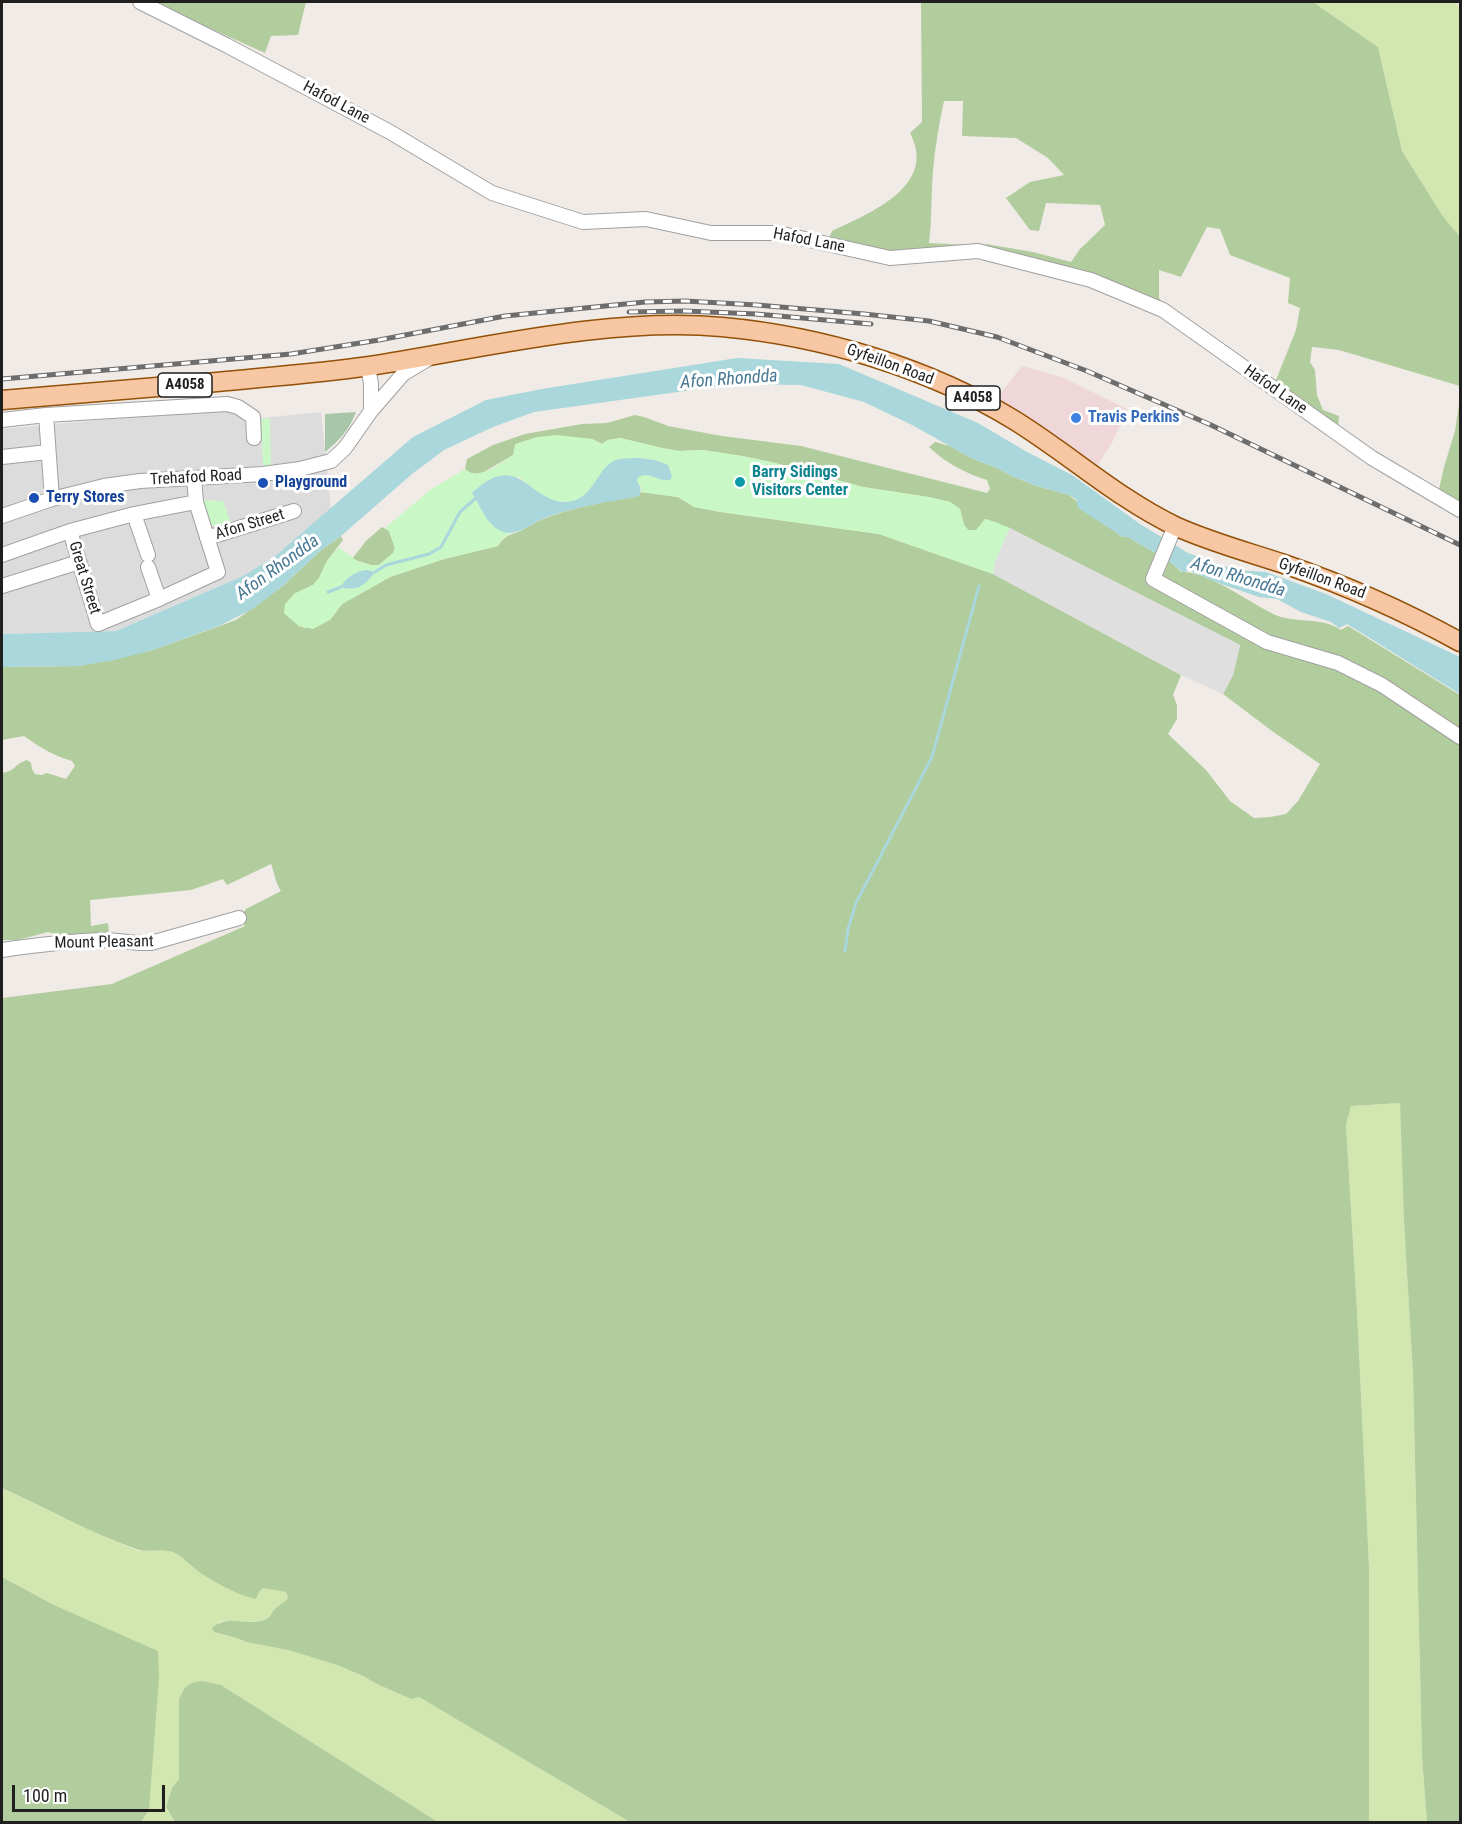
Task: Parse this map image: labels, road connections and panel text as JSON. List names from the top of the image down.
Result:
{
  "streets": {
    "main road": ["Gyfeillon Road", "A4058"],
    "street": [
      "Hafod Lane",
      "Trehafod Road",
      "Afon Street",
      "Great Street",
      "Mount Pleasant"
    ]
  },
  "crossings": [
    ["Gyfeillon Road", "A4058"],
    ["Gyfeillon Road", "Trehafod Road"]
  ],
  "water": ["Afon Rhondda"],
  "places": [
    "Travis Perkins",
    "Barry Sidings Visitors Center",
    "Playground",
    "Terry Stores"
  ],
  "scale_bar": "100 m"
}
